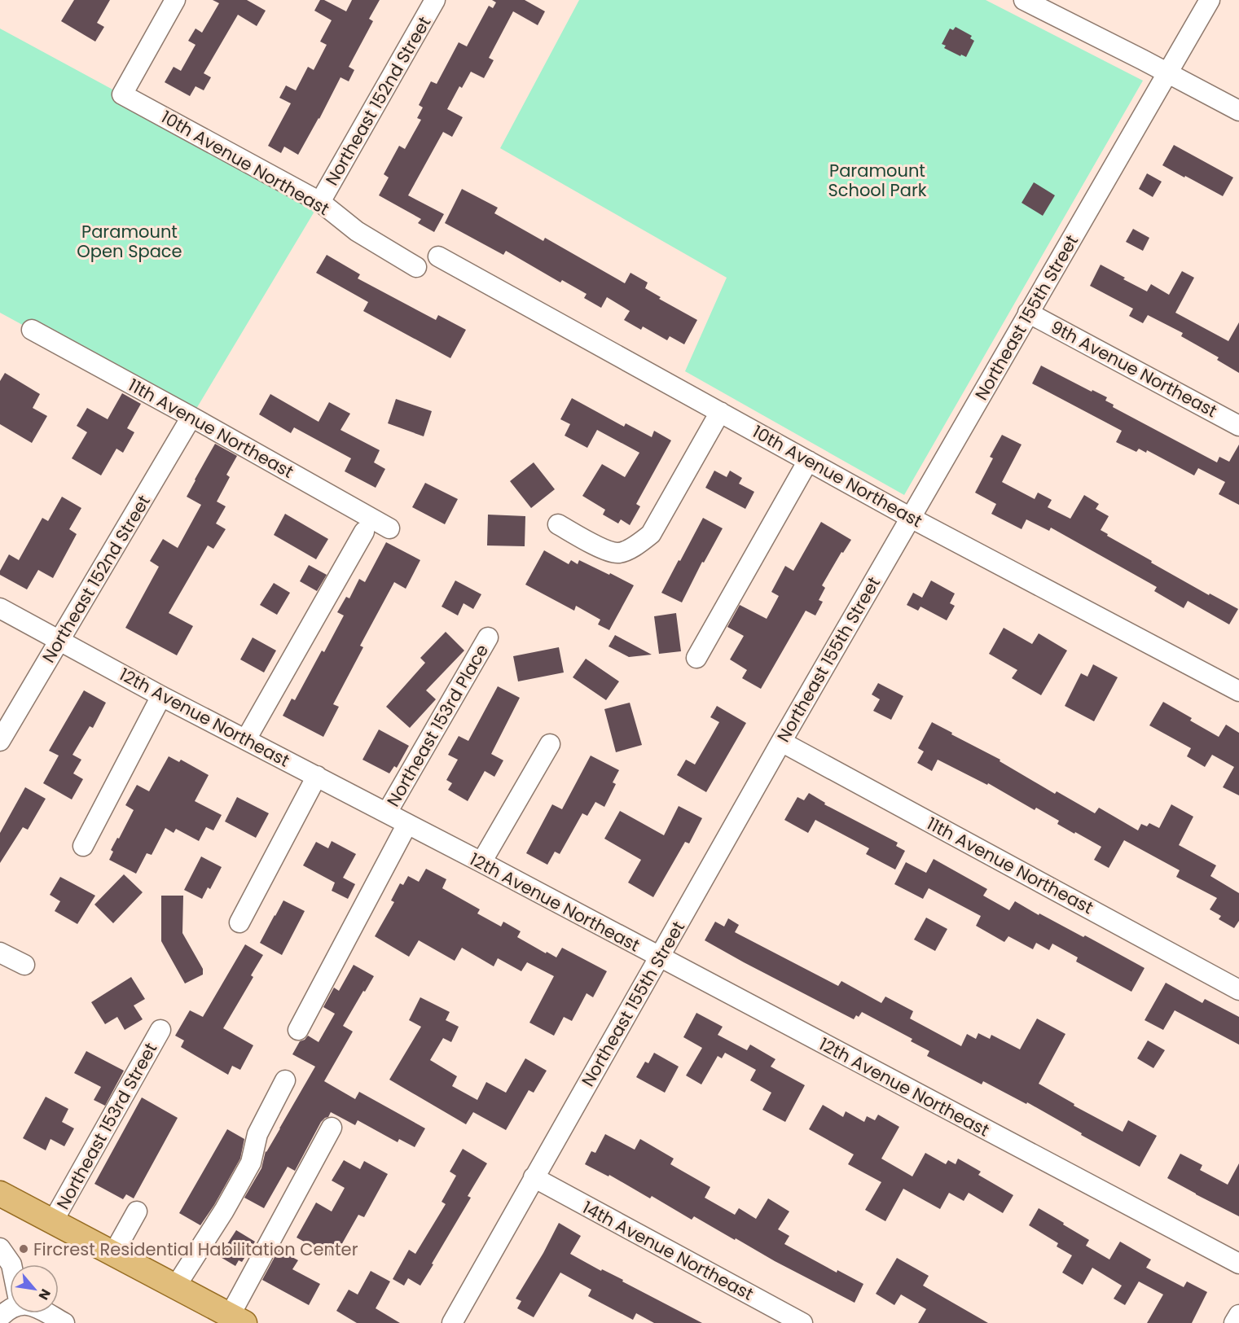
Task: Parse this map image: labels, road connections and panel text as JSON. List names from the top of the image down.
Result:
{
  "streets": {
    "street": [
      "Northeast 152nd Street",
      "10th Avenue Northeast",
      "Northeast 155th Street",
      "9th Avenue Northeast",
      "11th Avenue Northeast",
      "12th Avenue Northeast",
      "Northeast 153rd Place",
      "Northeast 153rd Street",
      "14th Avenue Northeast"
    ]
  },
  "crossings": [
    ["Northeast 152nd Street", "10th Avenue Northeast"],
    ["Northeast 152nd Street", "11th Avenue Northeast"],
    ["Northeast 152nd Street", "12th Avenue Northeast"],
    ["10th Avenue Northeast", "Northeast 155th Street"],
    ["Northeast 155th Street", "9th Avenue Northeast"],
    ["Northeast 155th Street", "11th Avenue Northeast"],
    ["Northeast 155th Street", "12th Avenue Northeast"],
    ["Northeast 155th Street", "14th Avenue Northeast"],
    ["12th Avenue Northeast", "Northeast 153rd Place"]
  ],
  "parks": ["Paramount School Park", "Paramount Open Space"],
  "places": ["Fircrest Residential Habilitation Center"],
  "north": "bottom right"
}
